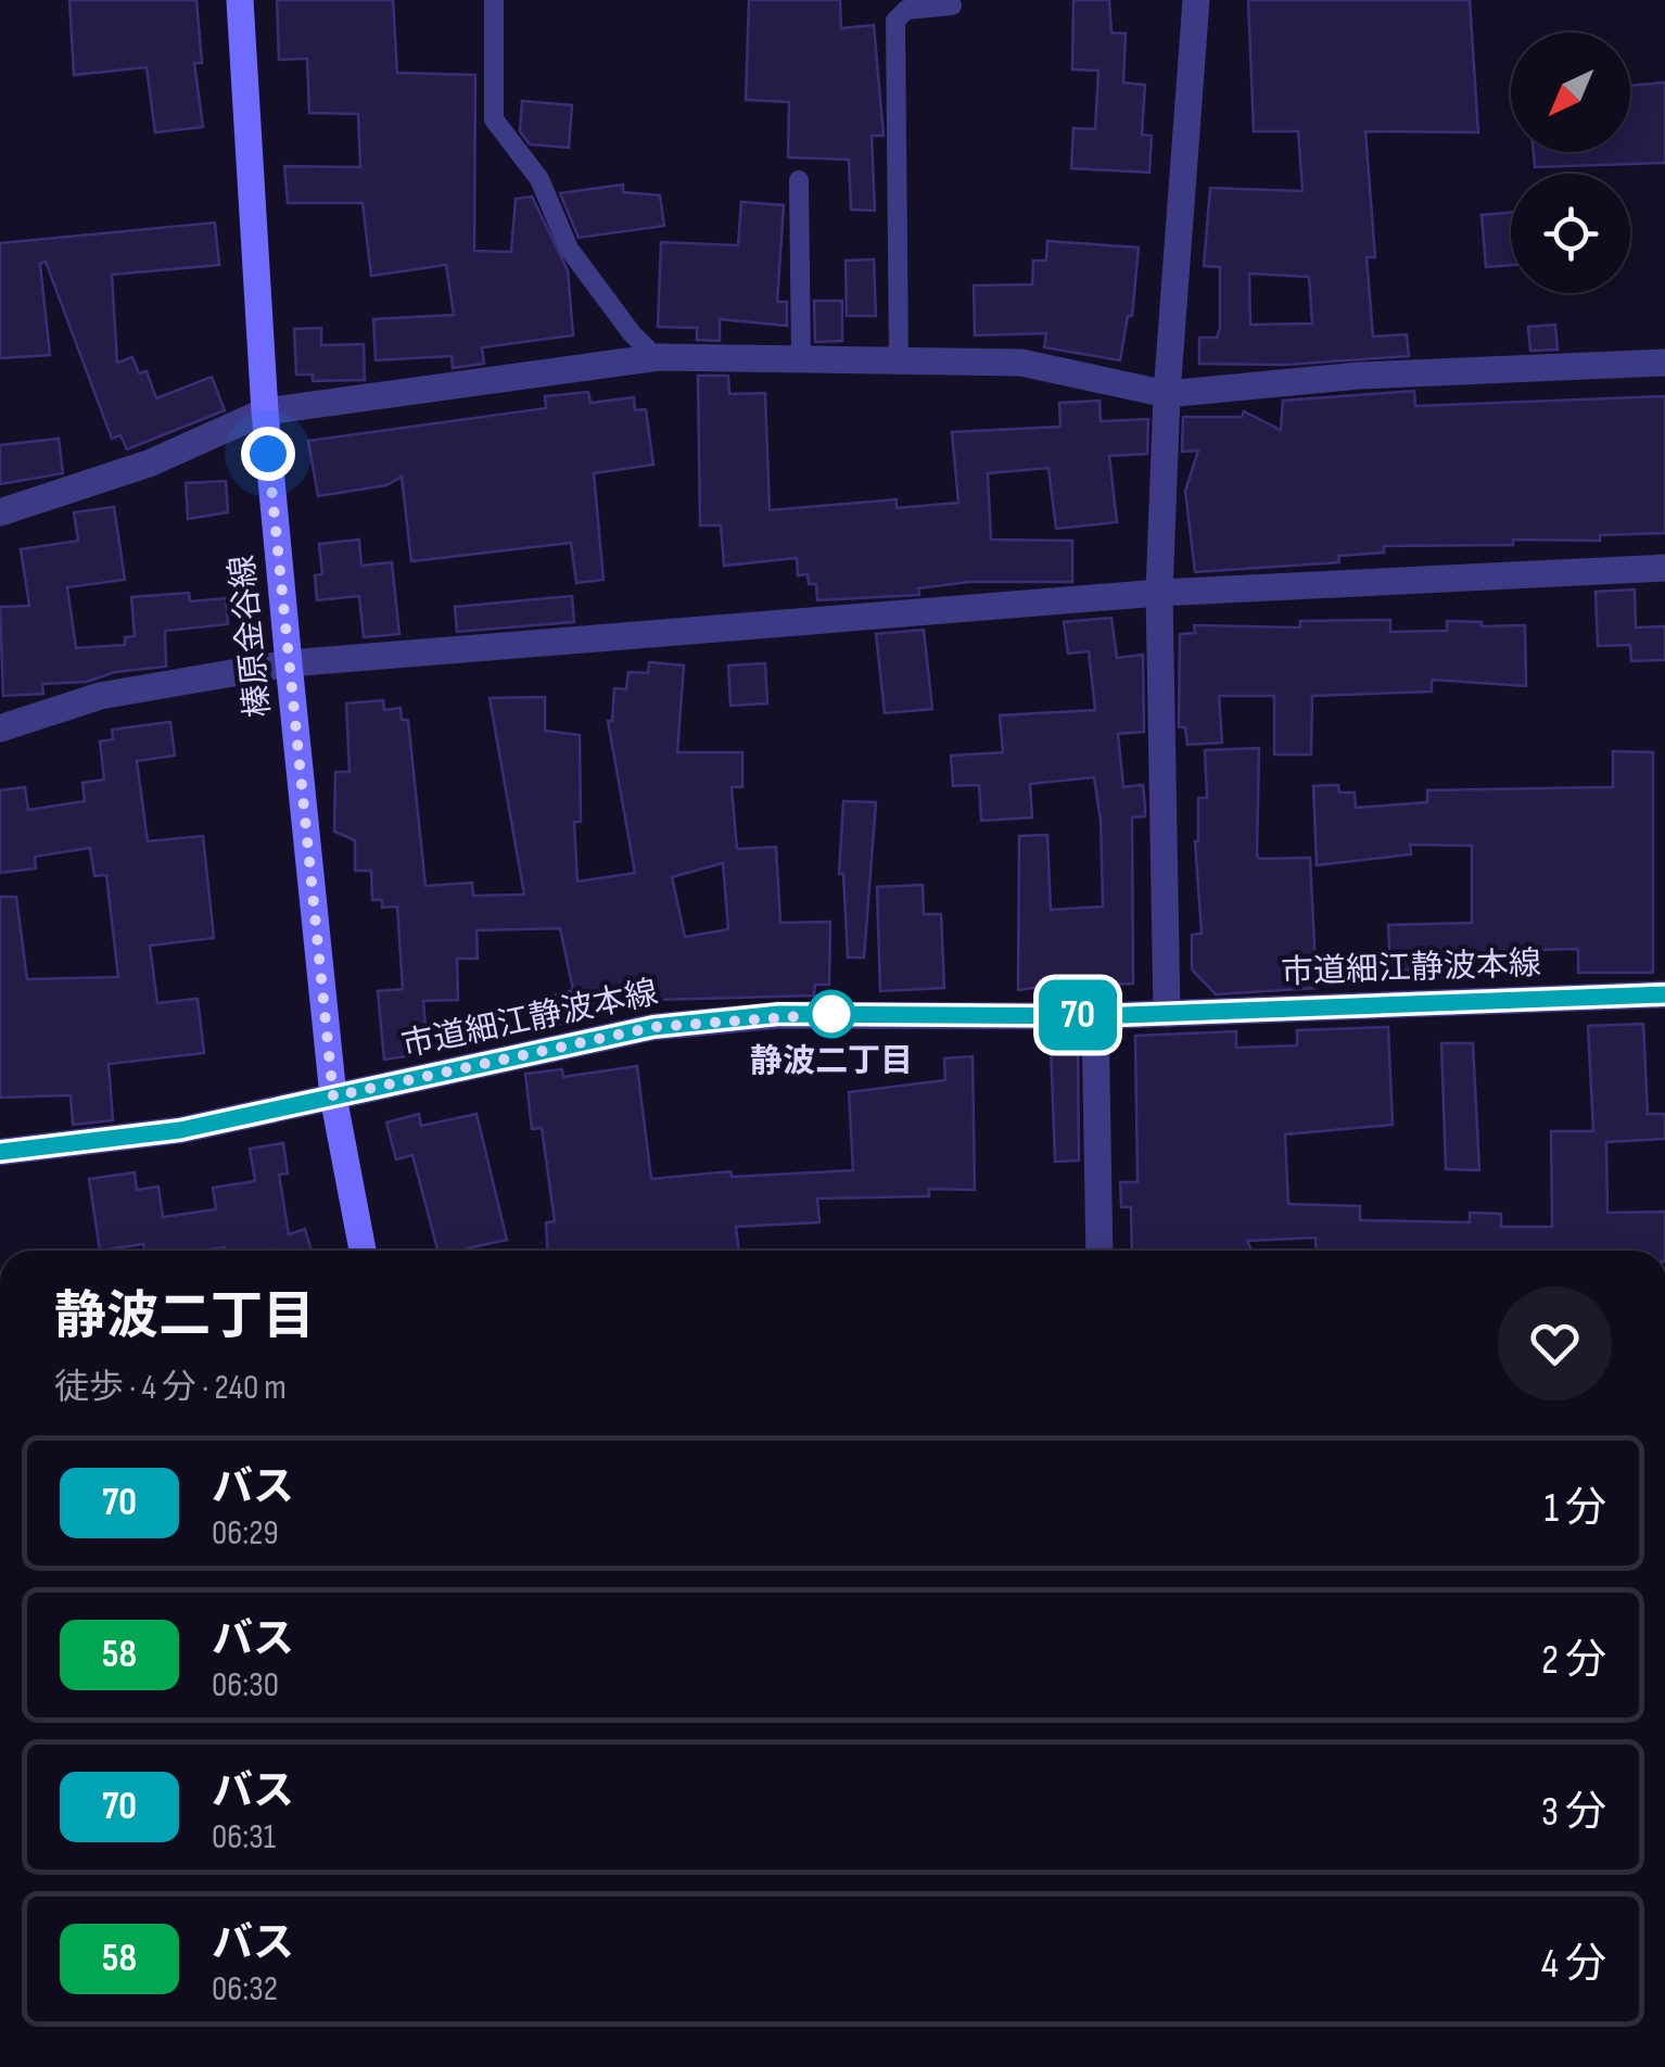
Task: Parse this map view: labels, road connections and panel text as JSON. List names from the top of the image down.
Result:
{
  "streets": {
    "main road": ["榛原金谷線"],
    "street": ["市道細江静波本線"]
  },
  "crossings": [
    ["榛原金谷線", "市道細江静波本線"]
  ],
  "places": ["静波二丁目"],
  "lines": ["bus line 70"],
  "north": "bottom left",
  "page": {
    "on_map": "70",
    "heading": ["静波二丁目", "徒歩 · 4 分 · 240 m"],
    "list": [
      {
        "mark": "70",
        "name": "バス",
        "note": "06:29",
        "value": "1 分"
      },
      {
        "mark": "58",
        "name": "バス",
        "note": "06:30",
        "value": "2 分"
      },
      {
        "mark": "70",
        "name": "バス",
        "note": "06:31",
        "value": "3 分"
      },
      {
        "mark": "58",
        "name": "バス",
        "note": "06:32",
        "value": "4 分"
      }
    ]
  }
}
